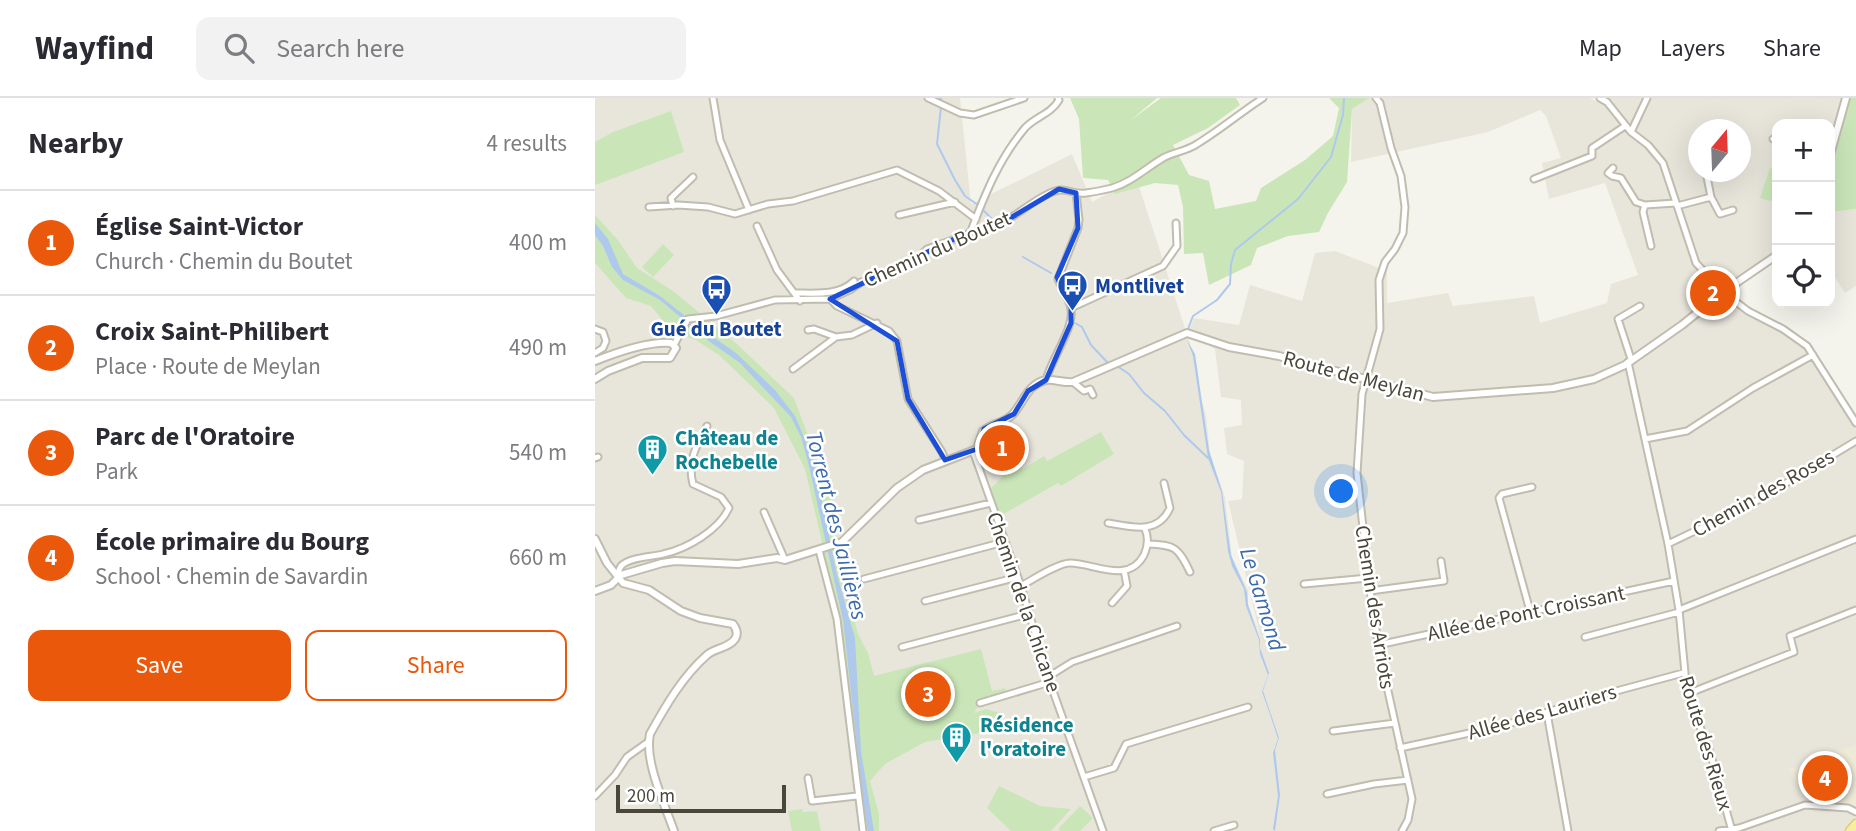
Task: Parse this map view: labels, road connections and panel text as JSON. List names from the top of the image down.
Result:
{
  "streets": {
    "street": [
      "Chemin du Boutet",
      "Route de Meylan",
      "Chemin des Roses",
      "Chemin de la Chicane",
      "Chemin des Arriots",
      "Allée de Pont Croissant",
      "Allée des Lauriers",
      "Route des Rieux"
    ]
  },
  "crossings": [
    ["Route de Meylan", "Chemin des Arriots"],
    ["Route de Meylan", "Route des Rieux"],
    ["Chemin des Roses", "Route des Rieux"],
    ["Chemin des Arriots", "Allée de Pont Croissant"],
    ["Chemin des Arriots", "Allée des Lauriers"],
    ["Allée de Pont Croissant", "Route des Rieux"],
    ["Allée des Lauriers", "Route des Rieux"]
  ],
  "water": ["Torrent des Jaillières", "Le Gamond"],
  "places": {
    "bus stop": ["Montlivet", "Gué du Boutet"],
    "building": ["Château de Rochebelle", "Résidence l'oratoire"]
  },
  "scale_bar": "200 m",
  "north": "top",
  "page": {
    "header": "Wayfind",
    "search": "Search here",
    "nav": ["Map", "Layers", "Share"],
    "heading": ["Nearby", "4 results"],
    "map_buttons": ["+", "−"],
    "list": [
      {
        "mark": "1",
        "name": "Église Saint-Victor",
        "note": "Church · Chemin du Boutet",
        "value": "400 m"
      },
      {
        "mark": "2",
        "name": "Croix Saint-Philibert",
        "note": "Place · Route de Meylan",
        "value": "490 m"
      },
      {
        "mark": "3",
        "name": "Parc de l'Oratoire",
        "note": "Park",
        "value": "540 m"
      },
      {
        "mark": "4",
        "name": "École primaire du Bourg",
        "note": "School · Chemin de Savardin",
        "value": "660 m"
      }
    ],
    "pins": [
      "2",
      "1",
      "3",
      "4"
    ],
    "buttons": ["Save", "Share"],
    "scale": "200 m"
  }
}
